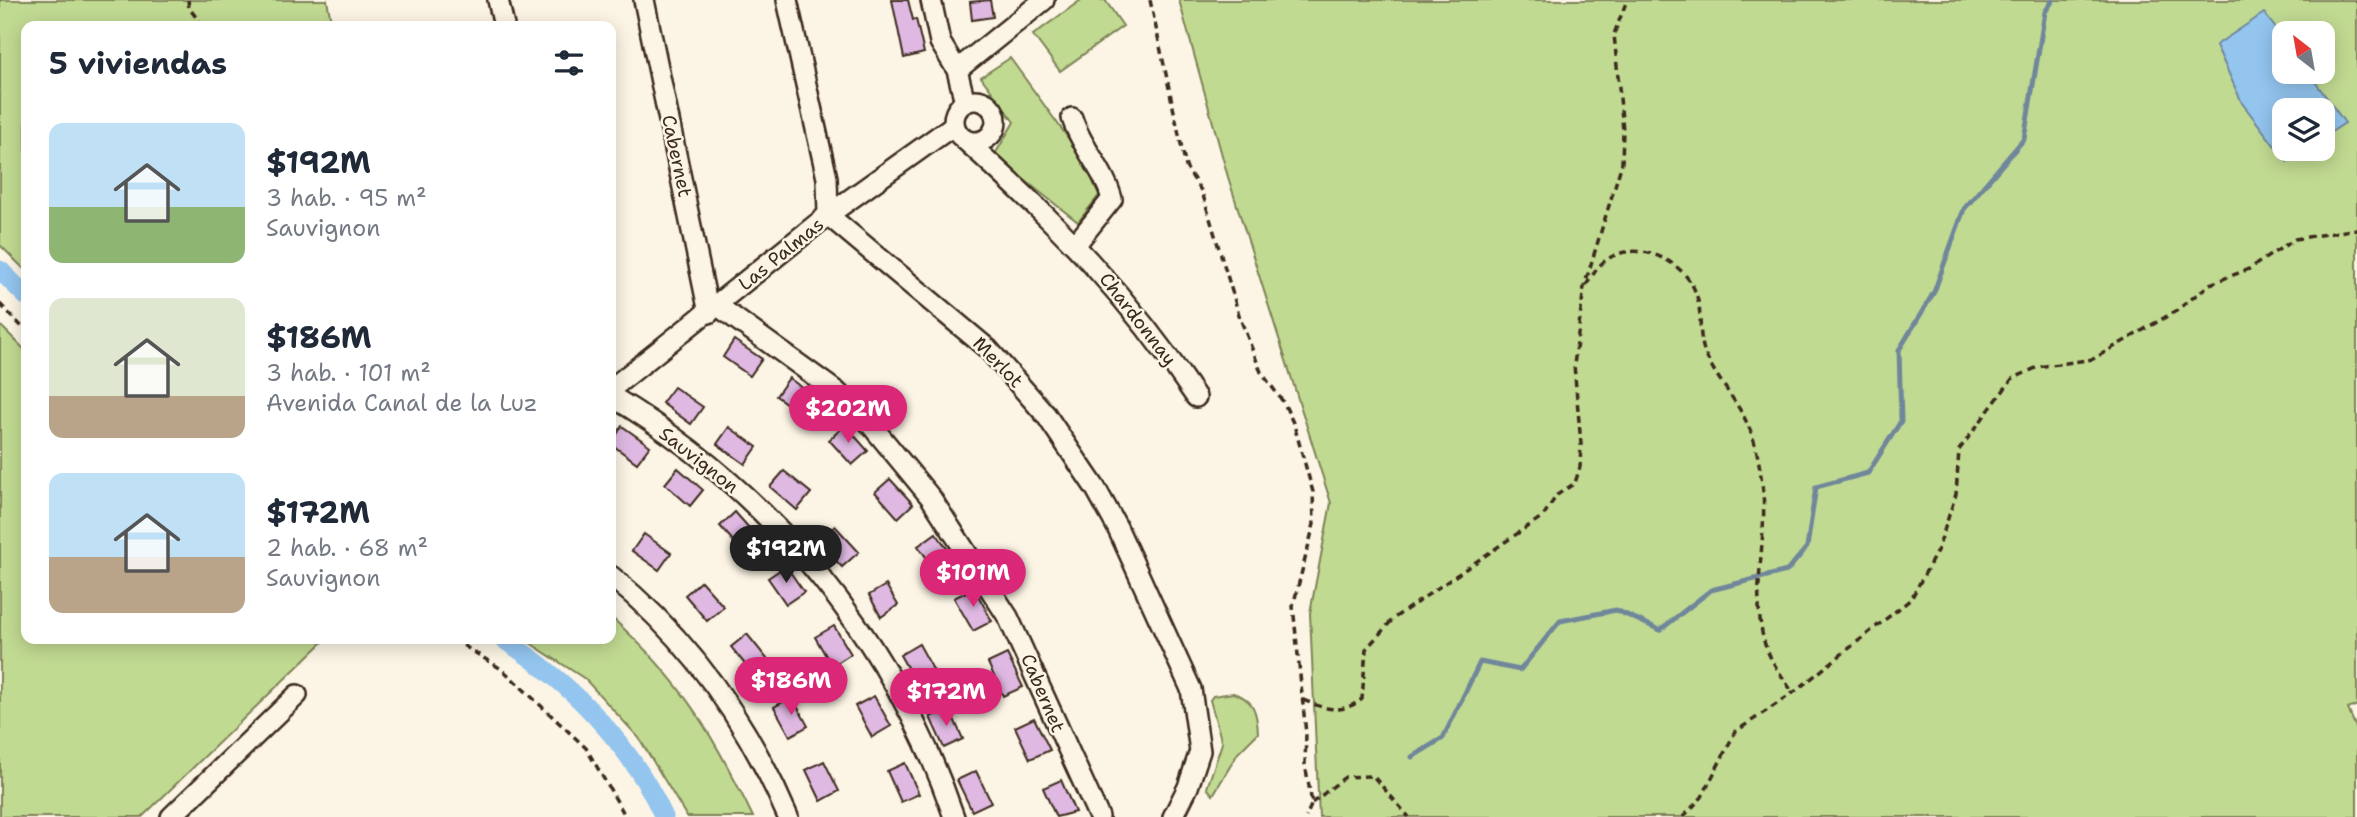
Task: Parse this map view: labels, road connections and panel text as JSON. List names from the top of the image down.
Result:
{
  "streets": {
    "street": [
      "Cabernet",
      "Las Palmas",
      "Chardonnay",
      "Merlot",
      "Sauvignon"
    ]
  },
  "crossings": [
    ["Cabernet", "Las Palmas"],
    ["Las Palmas", "Chardonnay"],
    ["Las Palmas", "Merlot"]
  ],
  "north": "top left",
  "page": {
    "heading": "5 viviendas",
    "list": [
      {
        "name": "$192M",
        "note": "3 hab. · 95 m² · Sauvignon"
      },
      {
        "name": "$186M",
        "note": "3 hab. · 101 m² · Avenida Canal de la Luz"
      },
      {
        "name": "$172M",
        "note": "2 hab. · 68 m² · Sauvignon"
      }
    ],
    "price": [
      "$202M",
      "$192M",
      "$101M",
      "$186M",
      "$172M"
    ]
  }
}
